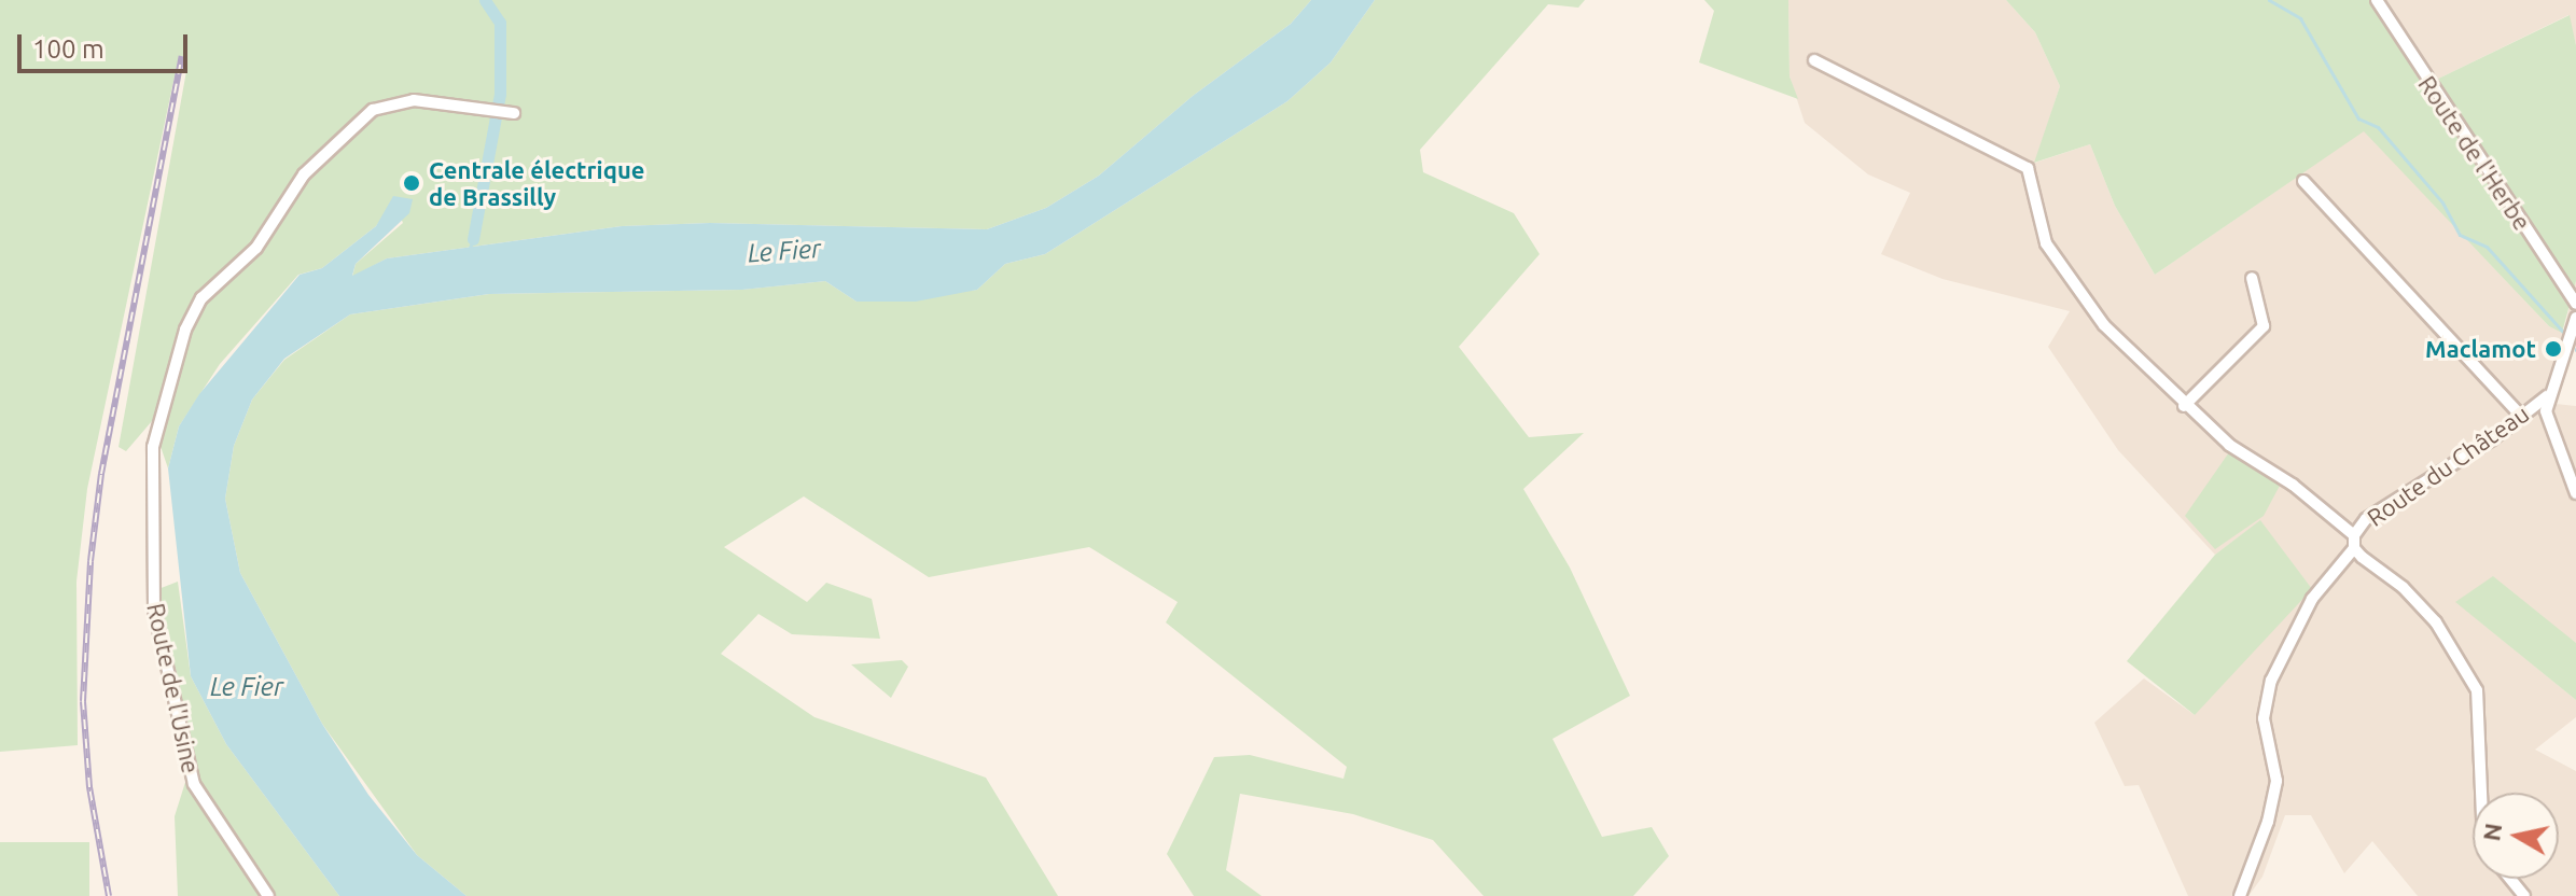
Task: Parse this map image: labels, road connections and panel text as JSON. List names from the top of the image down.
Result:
{
  "streets": {
    "street": ["Route de l'Herbe", "Route du Château", "Route de l'Usine"]
  },
  "water": ["Le Fier"],
  "places": ["Centrale électrique de Brassilly", "Maclamot"],
  "scale_bar": "100 m",
  "north": "left"
}
